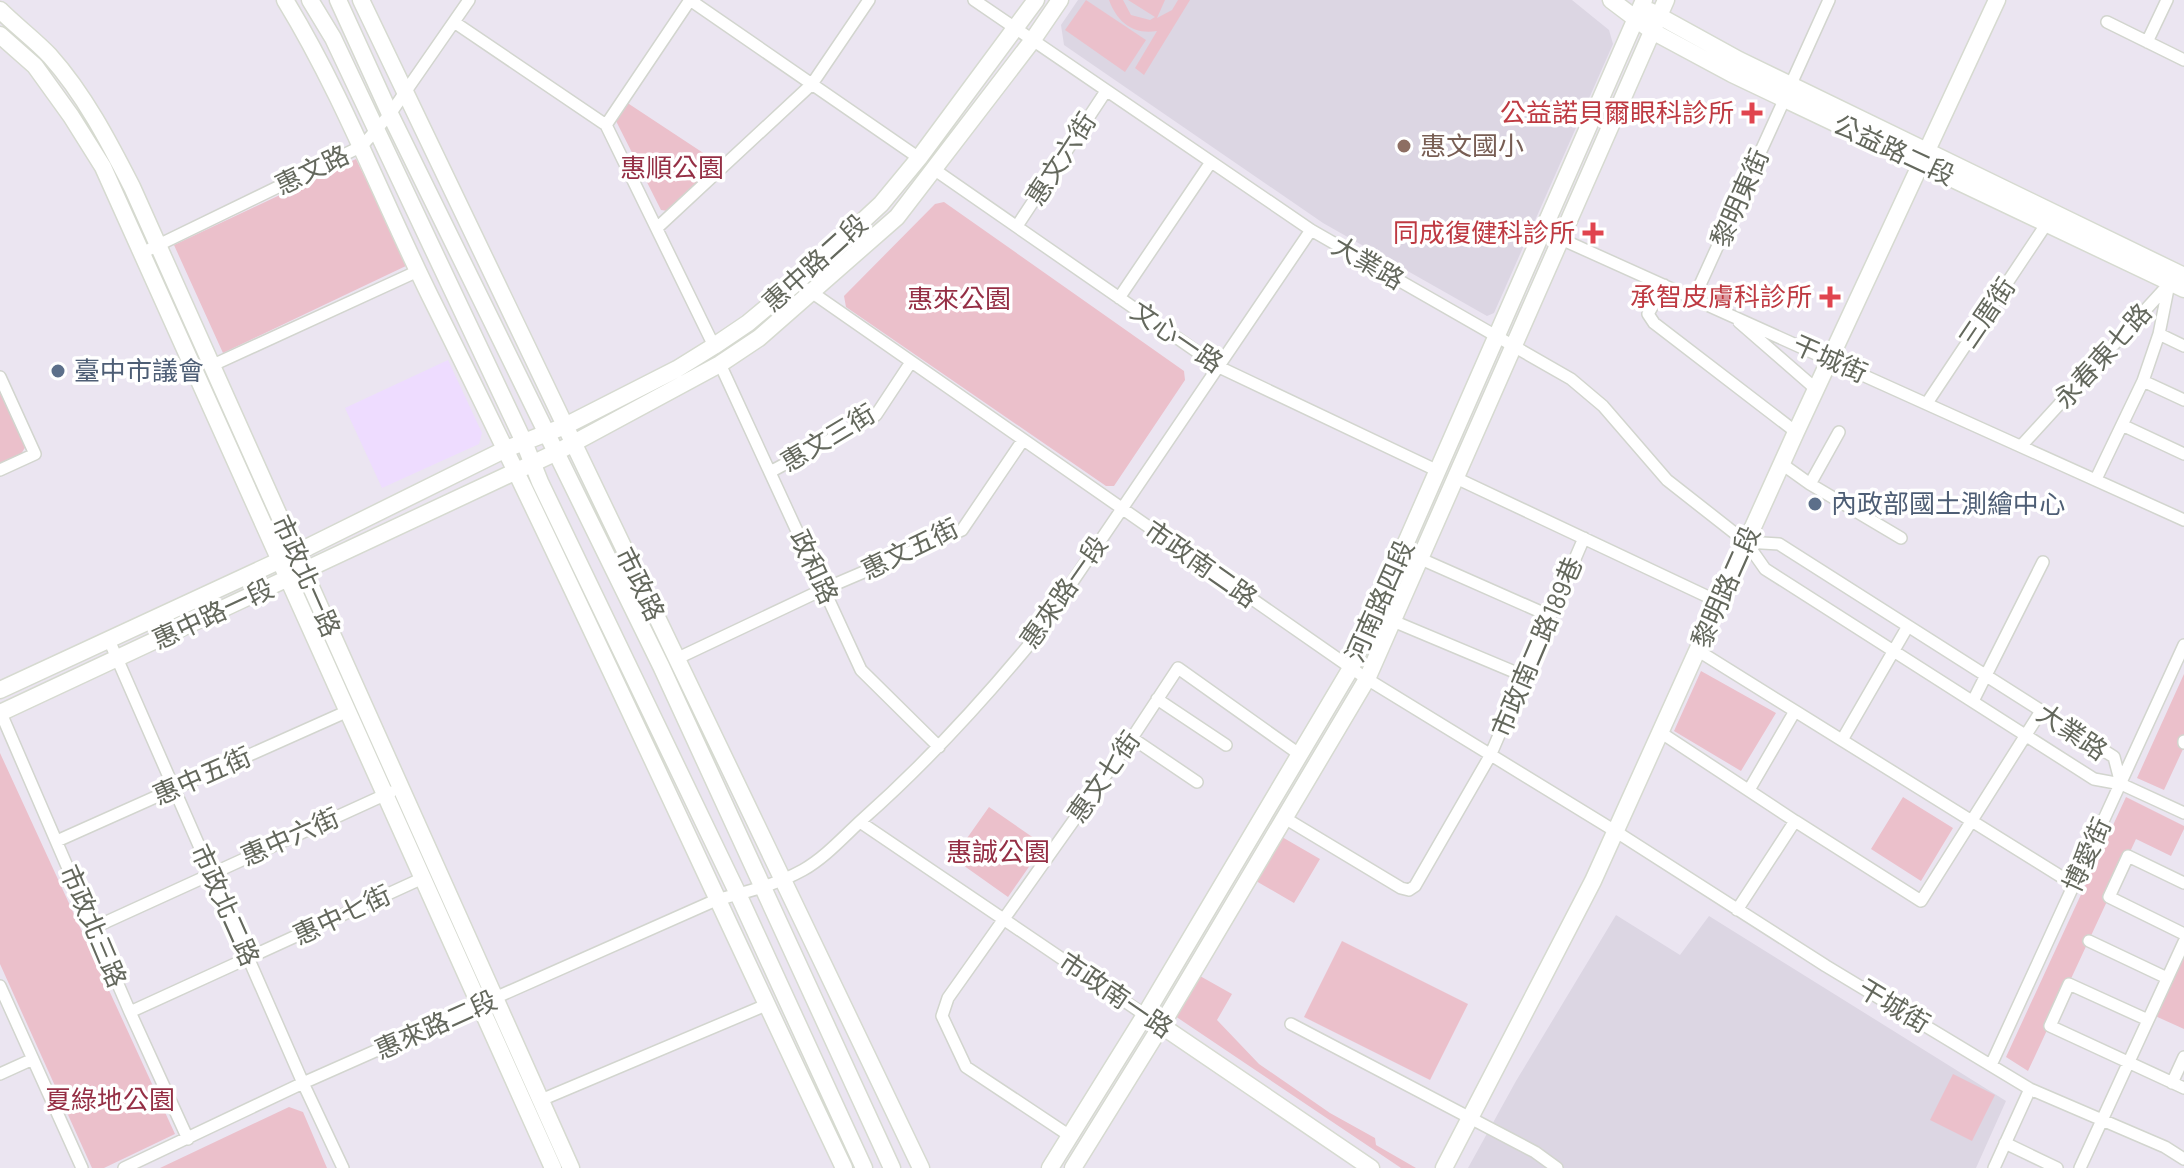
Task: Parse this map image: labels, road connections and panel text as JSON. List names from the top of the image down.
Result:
{
  "streets": {
    "street": [
      "公益路二段",
      "惠文六街",
      "惠文路",
      "黎明東街",
      "惠中路二段",
      "大業路",
      "三厝街",
      "文心一路",
      "永春東七路",
      "干城街",
      "惠文三街",
      "惠文五街",
      "市政南二路",
      "政和路",
      "市政北一路",
      "市政路",
      "黎明路二段",
      "惠來路一段",
      "河南路四段",
      "惠中路一段",
      "市政南二路189巷",
      "惠中五街",
      "惠文七街",
      "惠中六街",
      "博愛街",
      "市政北二路",
      "惠中七街",
      "市政北三路",
      "市政南一路",
      "惠來路二段"
    ]
  },
  "crossings": [
    ["公益路二段", "黎明東街"],
    ["公益路二段", "三厝街"],
    ["公益路二段", "永春東七路"],
    ["公益路二段", "黎明路二段"],
    ["公益路二段", "河南路四段"],
    ["惠文六街", "大業路"],
    ["惠文六街", "文心一路"],
    ["惠文路", "市政北一路"],
    ["惠文路", "市政路"],
    ["黎明東街", "干城街"],
    ["惠中路二段", "大業路"],
    ["惠中路二段", "文心一路"],
    ["惠中路二段", "市政南二路"],
    ["惠中路二段", "政和路"],
    ["惠中路二段", "市政路"],
    ["惠中路二段", "惠中路一段"],
    ["大業路", "黎明路二段"],
    ["大業路", "惠來路一段"],
    ["大業路", "河南路四段"],
    ["大業路", "博愛街"],
    ["三厝街", "干城街"],
    ["文心一路", "惠來路一段"],
    ["文心一路", "河南路四段"],
    ["永春東七路", "干城街"],
    ["干城街", "市政南二路"],
    ["干城街", "黎明路二段"],
    ["干城街", "河南路四段"],
    ["干城街", "博愛街"],
    ["惠文三街", "市政南二路"],
    ["惠文三街", "政和路"],
    ["惠文五街", "市政南二路"],
    ["惠文五街", "政和路"],
    ["惠文五街", "市政路"],
    ["市政南二路", "黎明路二段"],
    ["市政南二路", "惠來路一段"],
    ["市政南二路", "河南路四段"],
    ["市政南二路", "市政南二路189巷"],
    ["政和路", "惠來路一段"],
    ["市政北一路", "惠中路一段"],
    ["市政北一路", "惠中五街"],
    ["市政北一路", "惠中六街"],
    ["市政北一路", "惠中七街"],
    ["市政北一路", "惠來路二段"],
    ["市政路", "惠來路一段"],
    ["市政路", "惠中路一段"],
    ["市政路", "惠來路二段"],
    ["惠來路一段", "市政南一路"],
    ["惠來路一段", "惠來路二段"],
    ["河南路四段", "市政南二路189巷"],
    ["河南路四段", "惠文七街"],
    ["河南路四段", "市政南一路"],
    ["惠中路一段", "市政北二路"],
    ["惠中路一段", "市政北三路"],
    ["惠中五街", "市政北二路"],
    ["惠中五街", "市政北三路"],
    ["惠文七街", "市政南一路"],
    ["惠中六街", "市政北二路"],
    ["惠中六街", "市政北三路"],
    ["市政北二路", "惠中七街"],
    ["市政北二路", "惠來路二段"],
    ["惠中七街", "市政北三路"],
    ["市政北三路", "惠來路二段"]
  ],
  "parks": [
    "惠順公園",
    "惠來公園",
    "惠誠公園",
    "夏綠地公園"
  ],
  "places": {
    "health": ["公益諾貝爾眼科診所", "同成復健科診所", "承智皮膚科診所"],
    "other": ["惠文國小", "臺中市議會", "內政部國土測繪中心"]
  }
}
